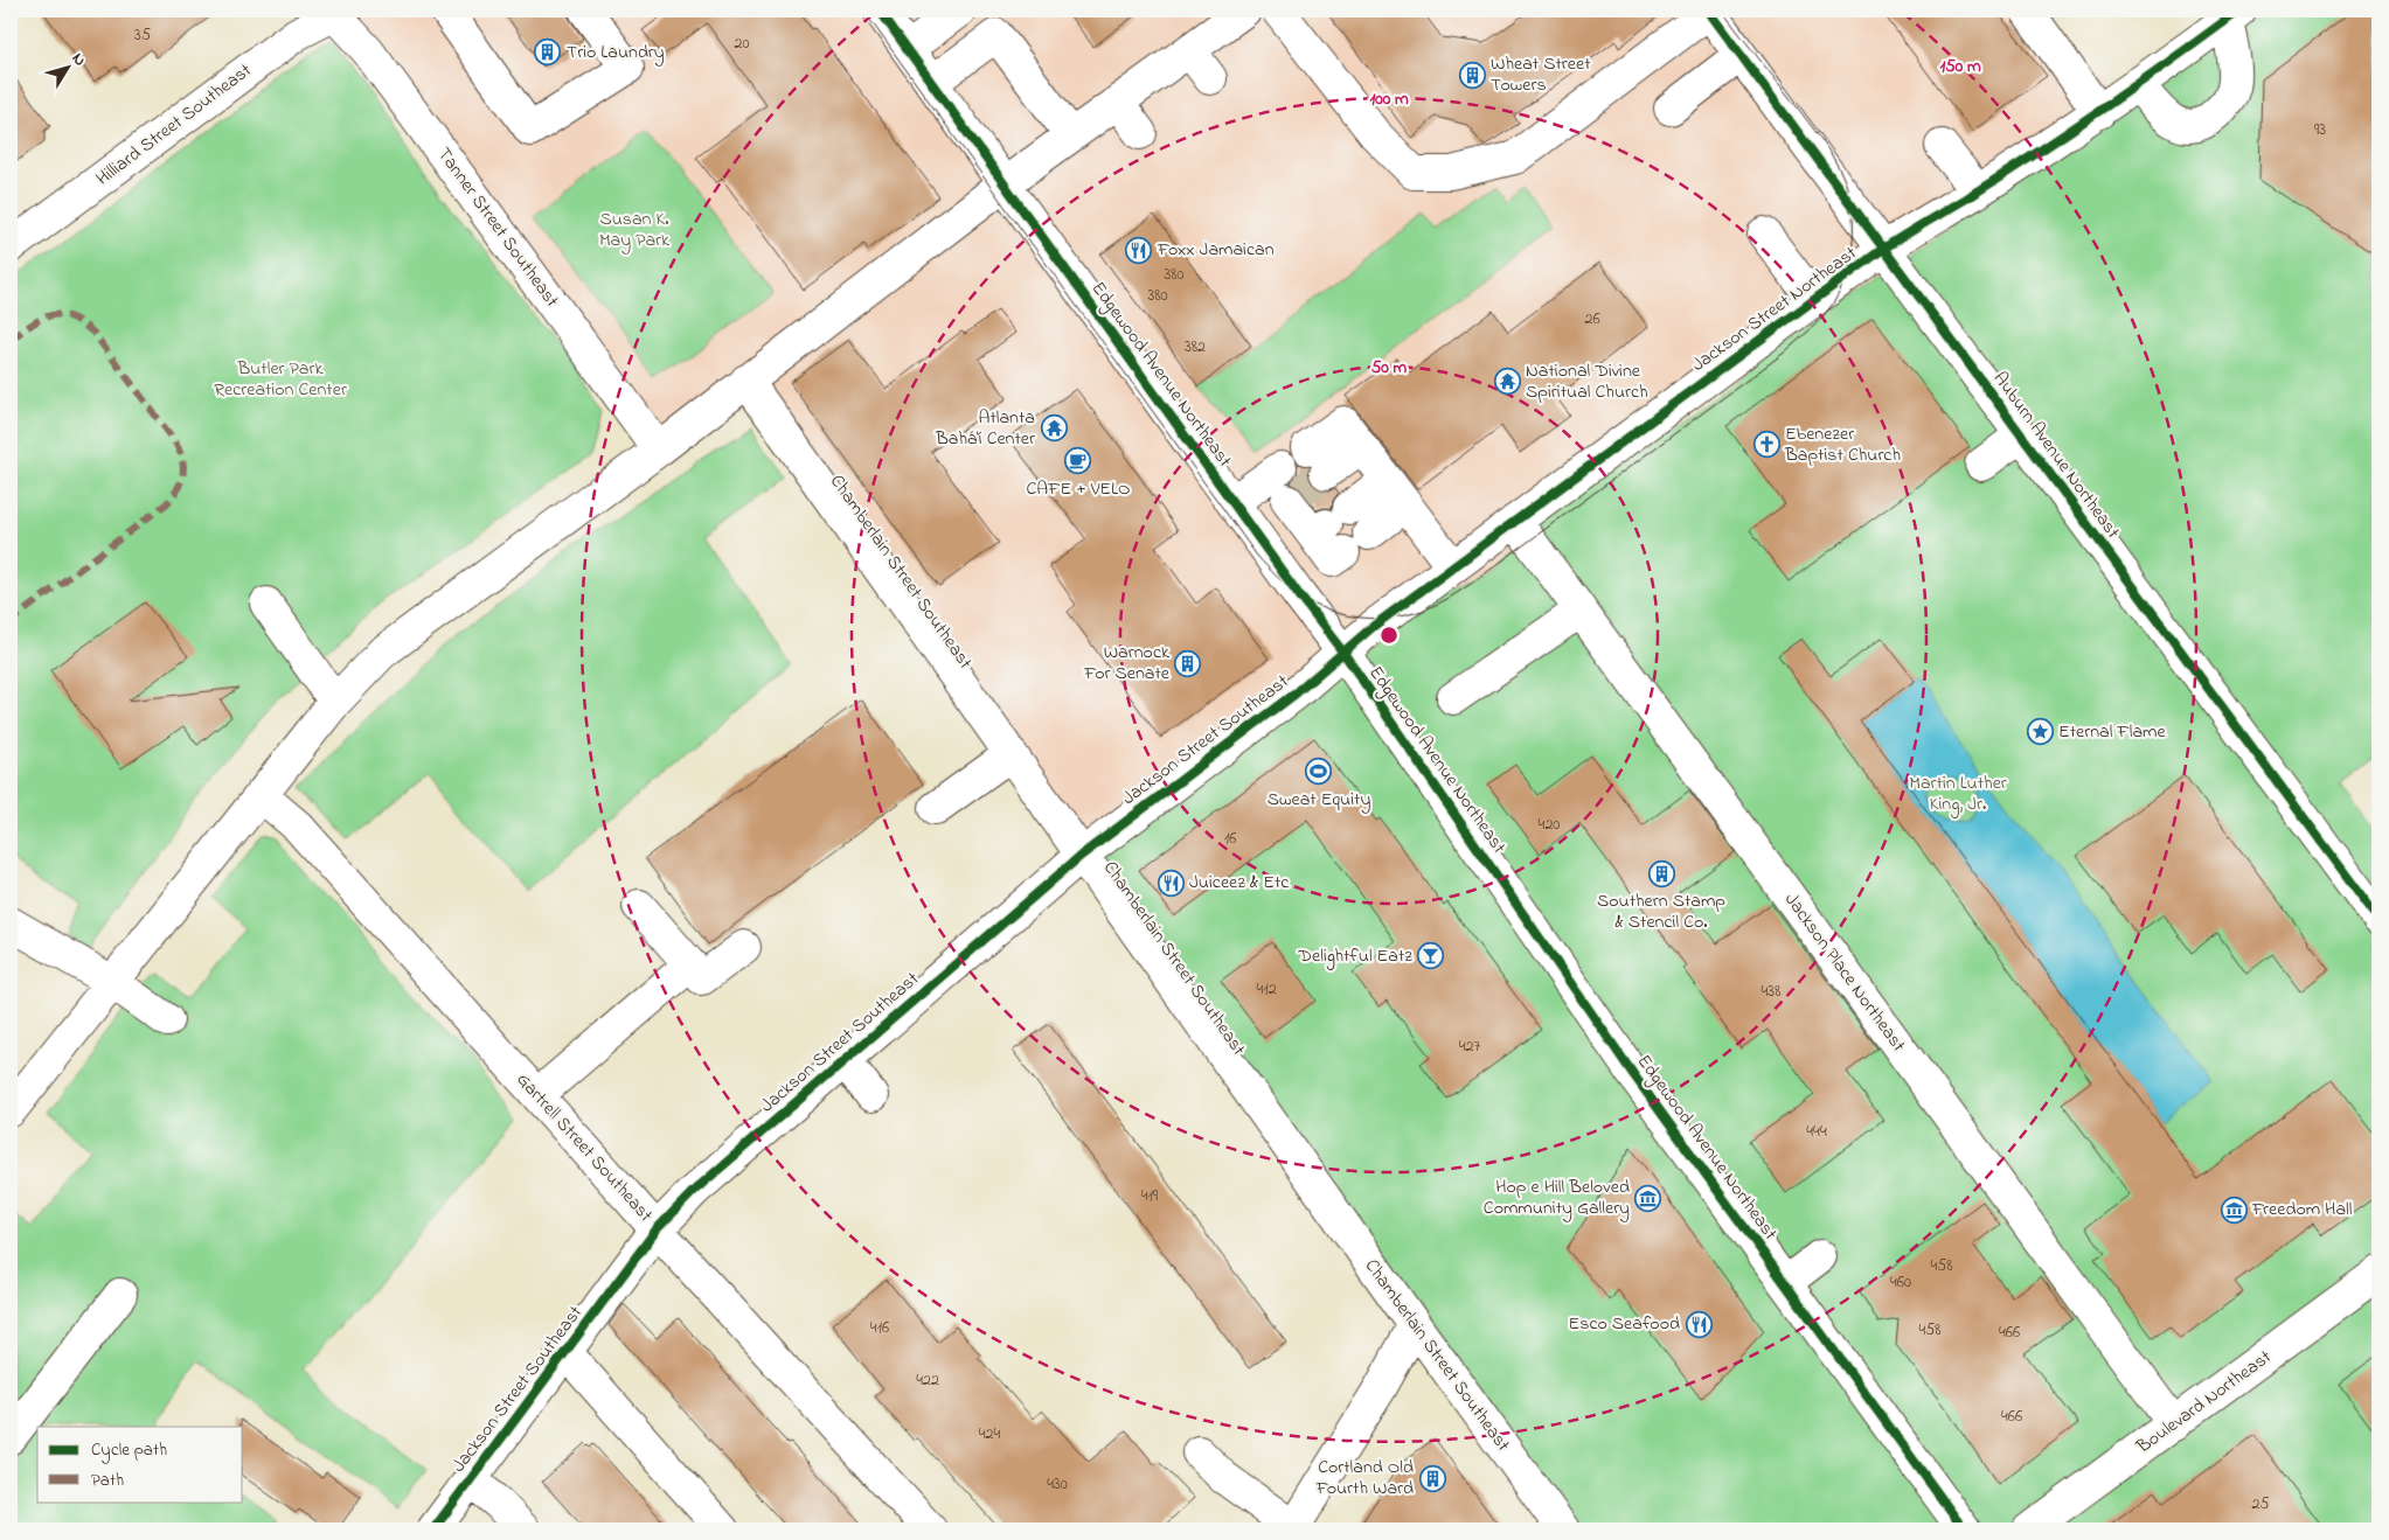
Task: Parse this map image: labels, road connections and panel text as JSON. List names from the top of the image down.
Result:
{
  "streets": {
    "street": [
      "Hilliard Street Southeast",
      "Tanner Street Southeast",
      "Jackson Street Northeast",
      "Edgewood Avenue Northeast",
      "Auburn Avenue Northeast",
      "Chamberlain Street Southeast",
      "Jackson Street Southeast",
      "Jackson Place Northeast",
      "Gartrell Street Southeast",
      "Boulevard Northeast"
    ]
  },
  "crossings": [
    ["Hilliard Street Southeast", "Tanner Street Southeast"],
    ["Jackson Street Northeast", "Edgewood Avenue Northeast"],
    ["Jackson Street Northeast", "Auburn Avenue Northeast"],
    ["Jackson Street Northeast", "Jackson Street Southeast"],
    ["Jackson Street Northeast", "Jackson Place Northeast"],
    ["Edgewood Avenue Northeast", "Jackson Street Southeast"],
    ["Chamberlain Street Southeast", "Jackson Street Southeast"],
    ["Jackson Street Southeast", "Gartrell Street Southeast"],
    ["Jackson Place Northeast", "Boulevard Northeast"]
  ],
  "parks": ["Susan K. May Park", "Butler Park Recreation Center", "Martin Luther King, Jr."],
  "places": {
    "building": [
      "Trio Laundry",
      "Wheat Street Towers",
      "Warnock For Senate",
      "Southern Stamp & Stencil Co.",
      "Cortland Old Fourth Ward"
    ],
    "restaurant": ["Foxx Jamaican", "Juiceez & Etc", "Esco Seafood"],
    "temple": ["National Divine Spiritual Church", "Atlanta Bahá'í Center"],
    "church": ["Ebenezer Baptist Church"],
    "cafe": ["CAFE + VELO"],
    "place": ["Eternal Flame"],
    "sports": ["Sweat Equity"],
    "bar": ["Delightful Eatz"],
    "museum": ["Hop e Hill Beloved Community Gallery", "Freedom Hall"]
  },
  "house_numbers": [
    "35",
    "20",
    "93",
    "380",
    "380",
    "26",
    "382",
    "420",
    "16",
    "412",
    "438",
    "427",
    "444",
    "419",
    "458",
    "460",
    "416",
    "458",
    "466",
    "422",
    "466",
    "424",
    "430",
    "25"
  ],
  "legend": ["Cycle path", "Path"],
  "north": "top right",
  "rings": ["150 m", "100 m", "50 m"]
}
